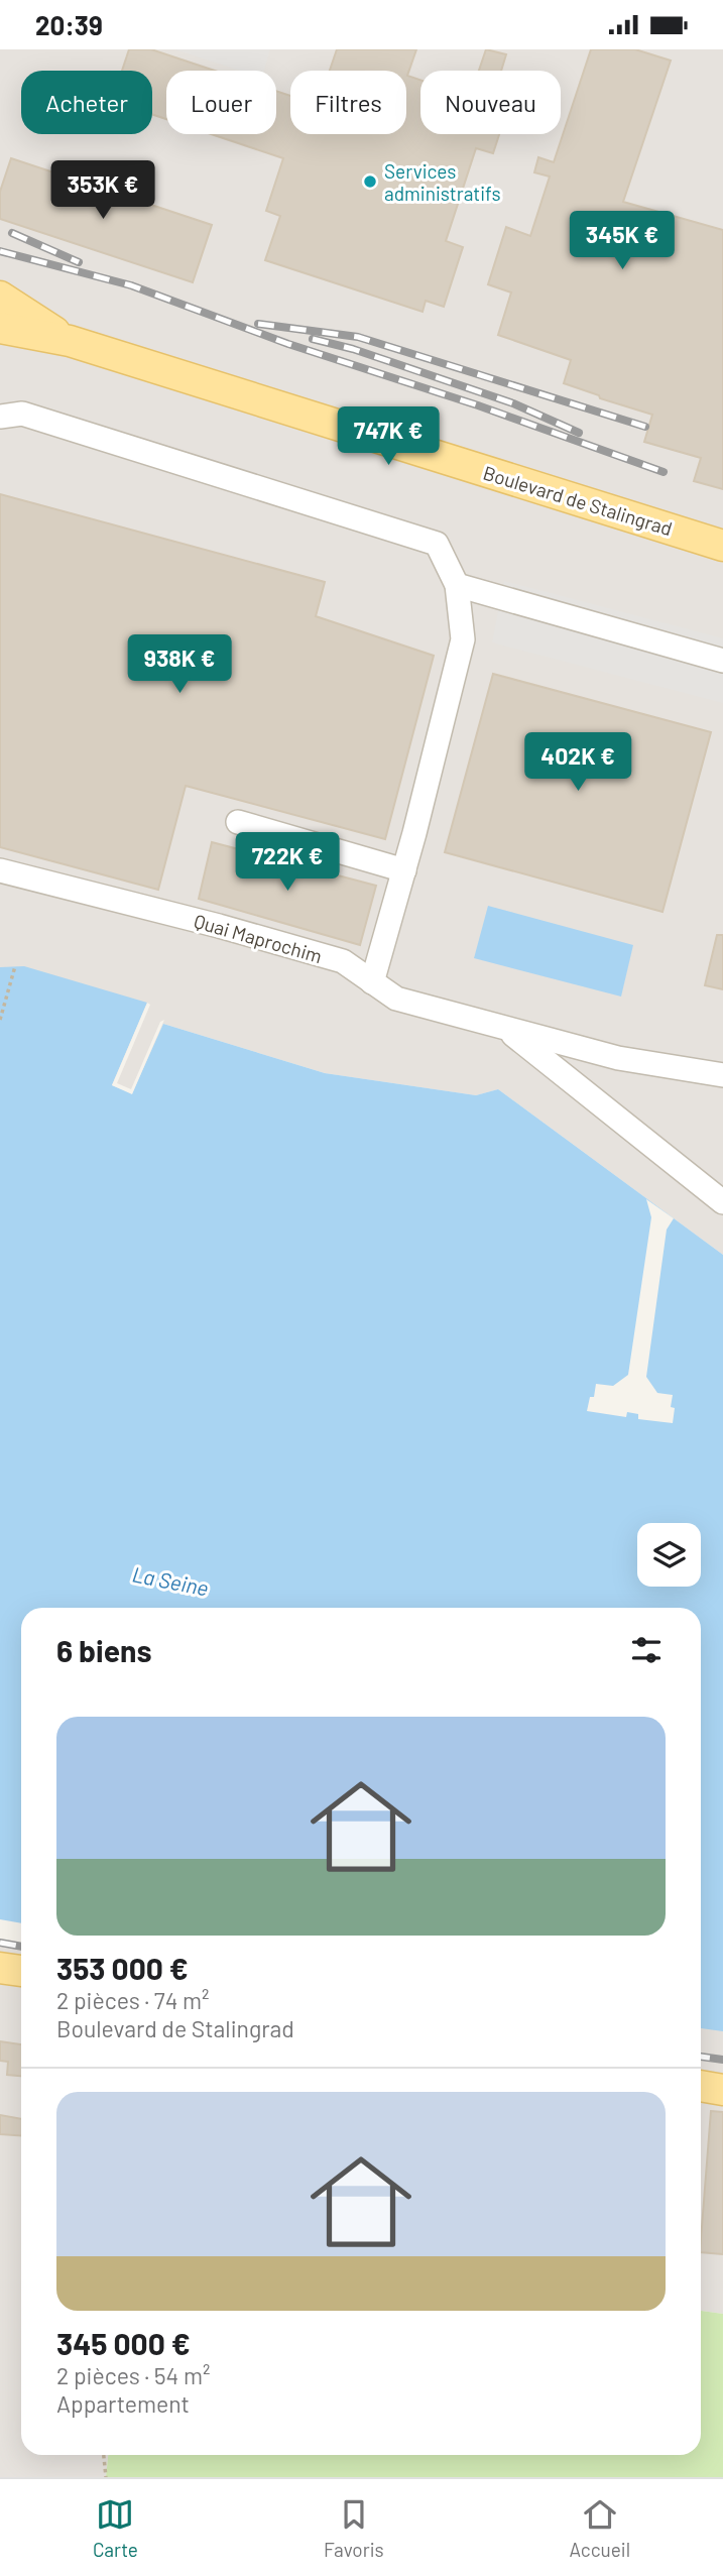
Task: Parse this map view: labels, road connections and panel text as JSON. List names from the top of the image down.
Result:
{
  "streets": {
    "main road": ["Boulevard de Stalingrad"],
    "lane": ["Quai Maprochim"]
  },
  "water": ["La Seine"],
  "places": ["Services administratifs"],
  "page": {
    "status": "20:39",
    "chip": [
      "Acheter",
      "Louer",
      "Filtres",
      "Nouveau"
    ],
    "price": [
      "353K €",
      "345K €",
      "747K €",
      "938K €",
      "402K €",
      "722K €"
    ],
    "heading": "6 biens",
    "list": [
      {
        "name": "353 000 €",
        "note": "2 pièces · 74 m² · Boulevard de Stalingrad"
      },
      {
        "name": "345 000 €",
        "note": "2 pièces · 54 m² · Appartement"
      }
    ],
    "tabs": ["Carte", "Favoris", "Accueil"]
  }
}
